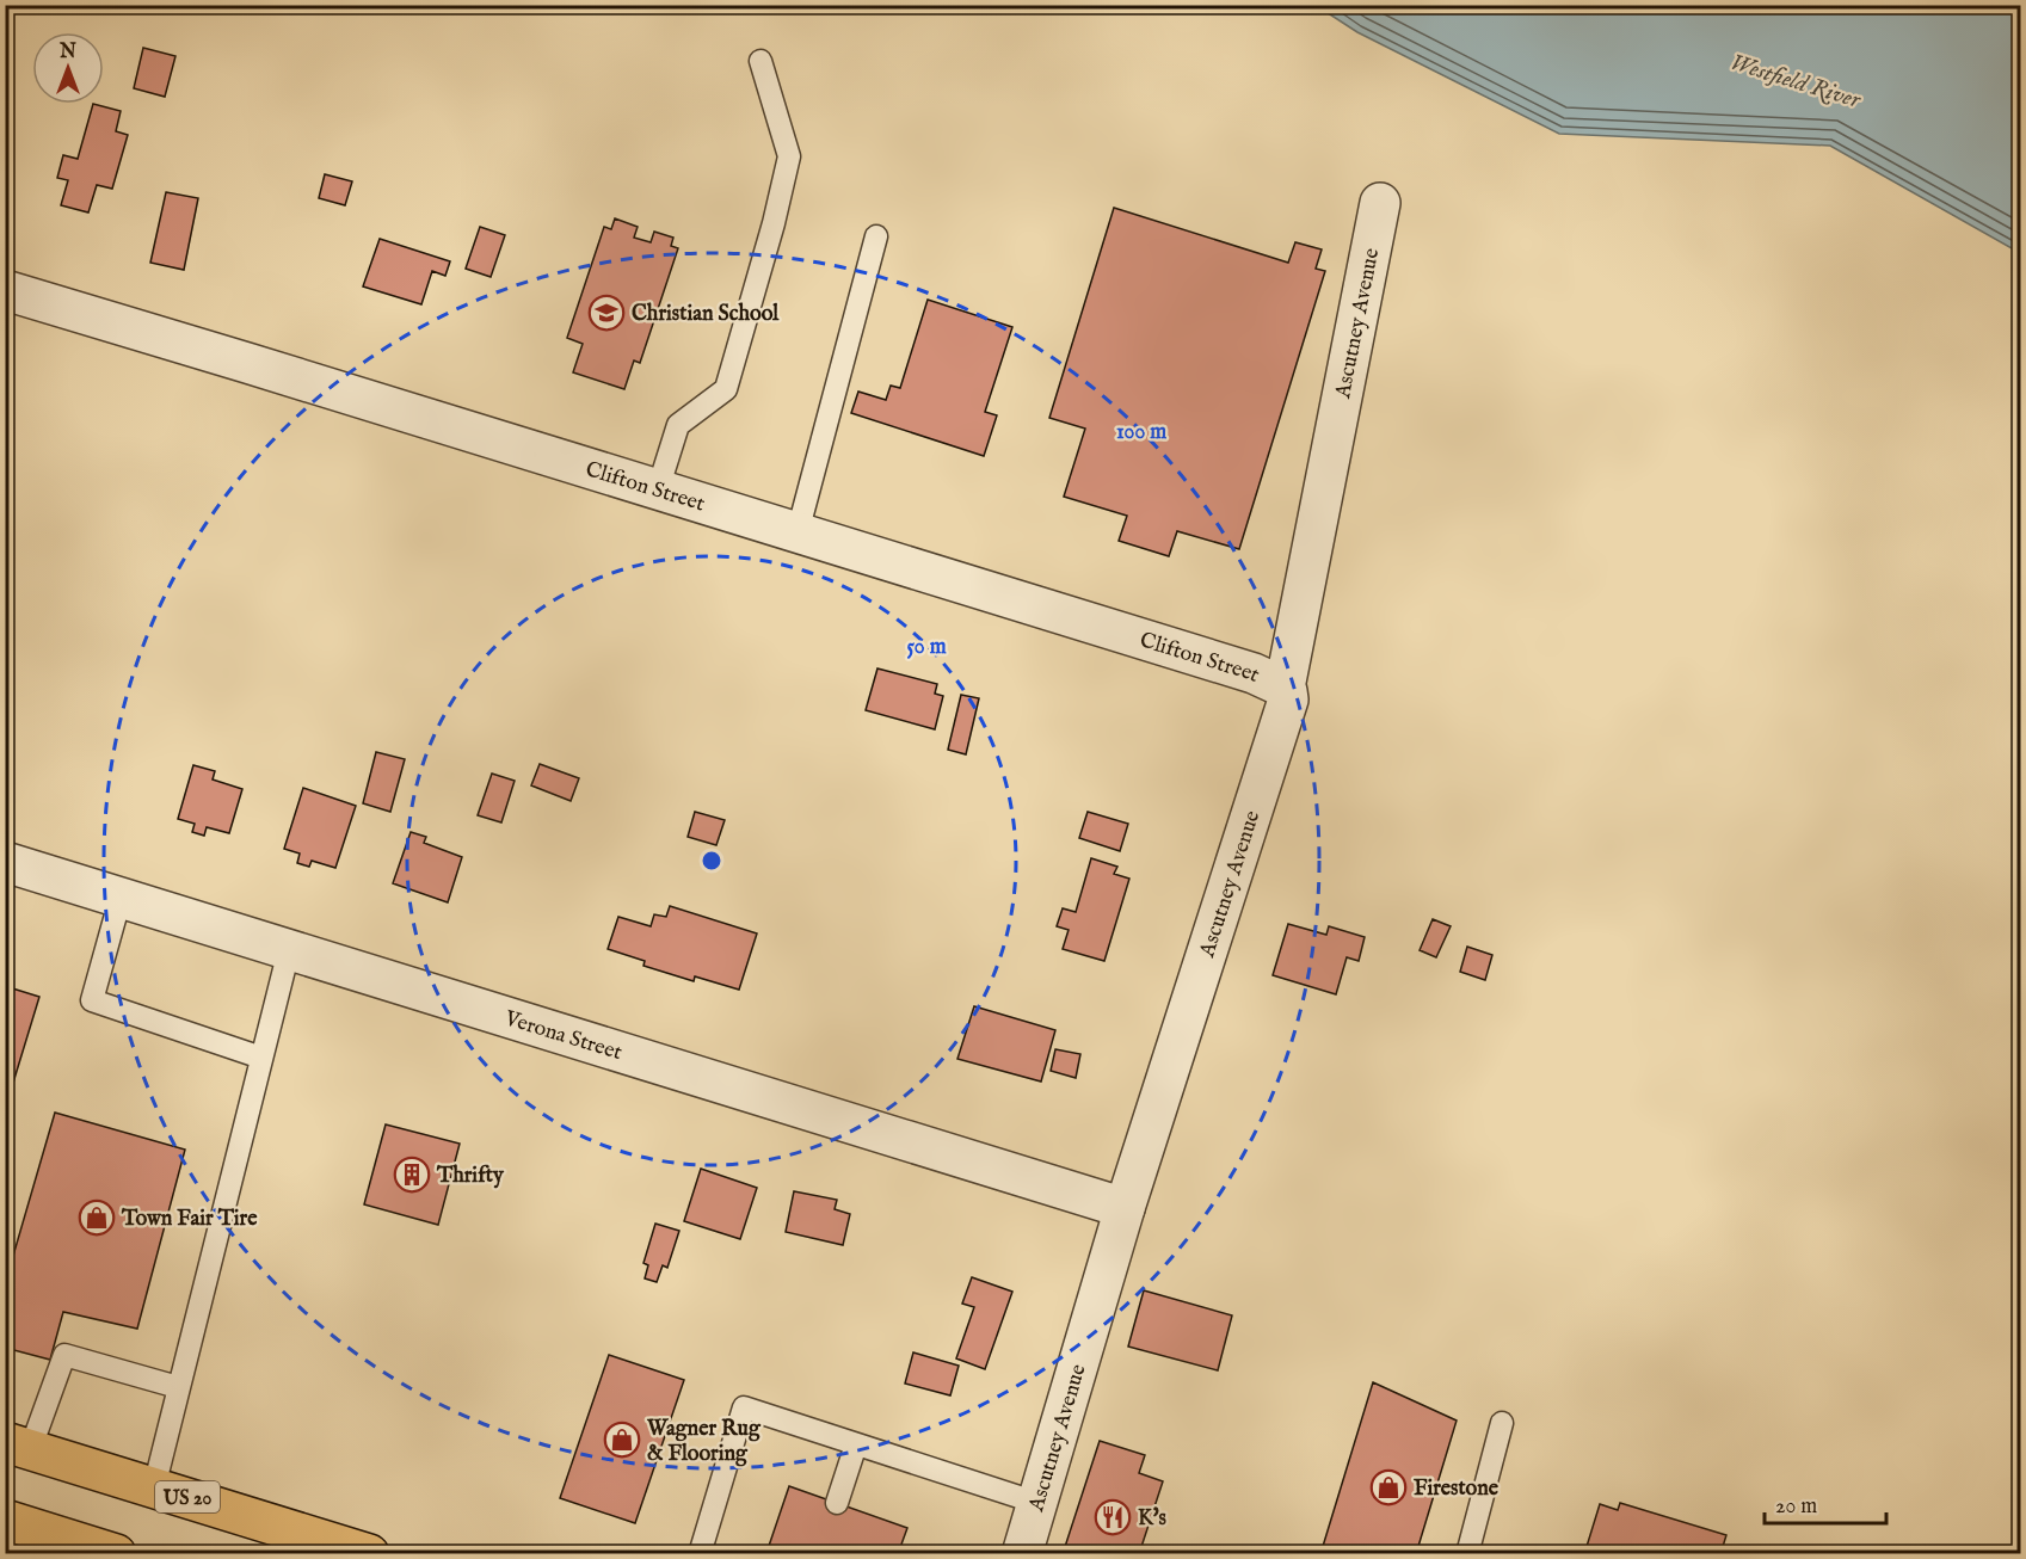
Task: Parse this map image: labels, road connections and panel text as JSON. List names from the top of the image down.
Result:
{
  "streets": {
    "main road": ["US 20"],
    "street": ["Ascutney Avenue", "Clifton Street", "Verona Street"]
  },
  "crossings": [
    ["Ascutney Avenue", "Clifton Street"],
    ["Ascutney Avenue", "Verona Street"]
  ],
  "water": ["Westfield River"],
  "places": {
    "school or university": ["Christian School"],
    "building": ["Thrifty"],
    "shop": ["Town Fair Tire", "Wagner Rug & Flooring", "Firestone"],
    "restaurant": ["K's"]
  },
  "scale_bar": "20 m",
  "north": "top",
  "rings": ["100 m", "50 m"]
}
